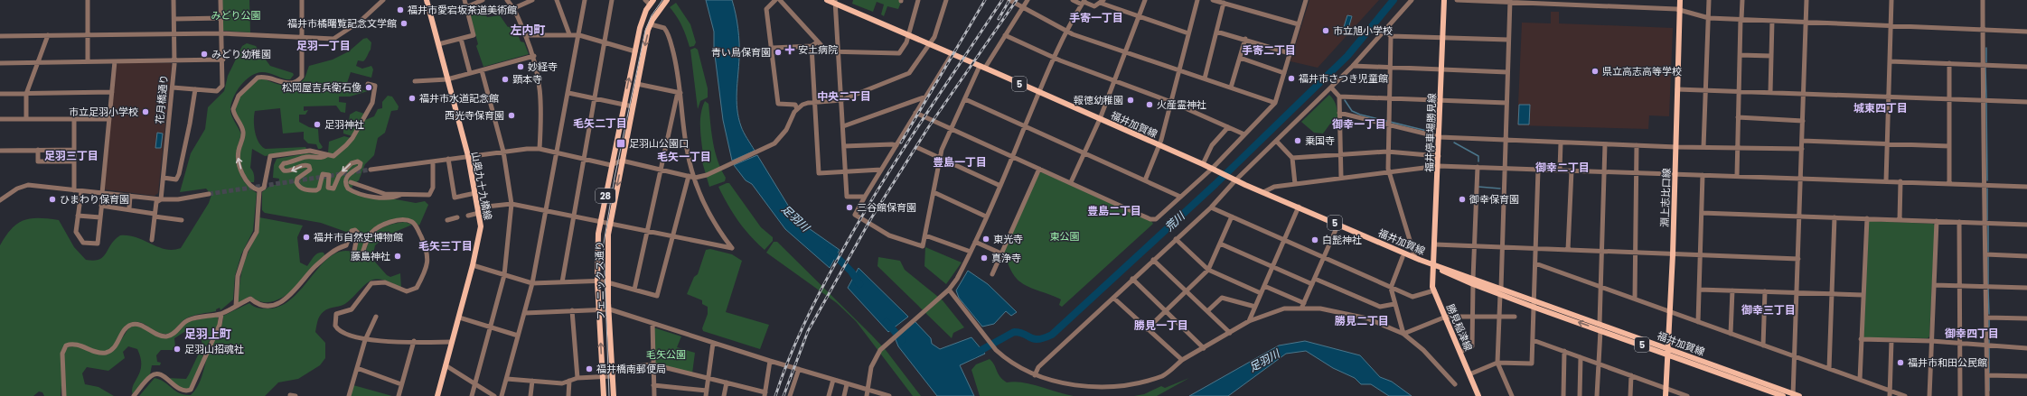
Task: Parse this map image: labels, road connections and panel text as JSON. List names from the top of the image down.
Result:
{
  "streets": {
    "main road": [
      "5",
      "福井加賀線",
      "福井停車場勝見線",
      "山奥九十九橋線",
      "28",
      "淵上志比口線",
      "フェニックス通り",
      "勝見稲津線"
    ],
    "street": ["花月橋通り"]
  },
  "crossings": [
    ["福井加賀線", "福井停車場勝見線"],
    ["福井加賀線", "淵上志比口線"],
    ["福井加賀線", "勝見稲津線"],
    ["福井停車場勝見線", "勝見稲津線"]
  ],
  "districts": [
    "手寄一丁目",
    "左内町",
    "足羽一丁目",
    "手寄二丁目",
    "中央二丁目",
    "城東四丁目",
    "毛矢二丁目",
    "御幸一丁目",
    "足羽三丁目",
    "毛矢一丁目",
    "豊島一丁目",
    "御幸二丁目",
    "豊島二丁目",
    "毛矢三丁目",
    "御幸三丁目",
    "勝見二丁目",
    "勝見一丁目",
    "足羽上町",
    "御幸四丁目"
  ],
  "water": ["足羽川", "荒川"],
  "parks": ["みどり公園", "東公園", "毛矢公園"],
  "places": {
    "other": [
      "福井市愛宕坂茶道美術館",
      "福井市橘曙覧記念文学館",
      "市立旭小学校",
      "青い鳥保育園",
      "みどり幼稚園",
      "妙経寺",
      "県立高志高等学校",
      "福井市さつき児童館",
      "顕本寺",
      "松岡屋吉兵衛石像",
      "福井市水道記念館",
      "報徳幼稚園",
      "火産霊神社",
      "市立足羽小学校",
      "西光寺保育園",
      "足羽神社",
      "乗国寺",
      "ひまわり保育園",
      "御幸保育園",
      "三谷館保育園",
      "福井市自然史博物館",
      "東光寺",
      "白髭神社",
      "藤島神社",
      "真浄寺",
      "足羽山招魂社",
      "福井市和田公民館",
      "福井橋南郵便局"
    ],
    "health": ["安土病院"],
    "transit": ["足羽山公園口"]
  }
}
